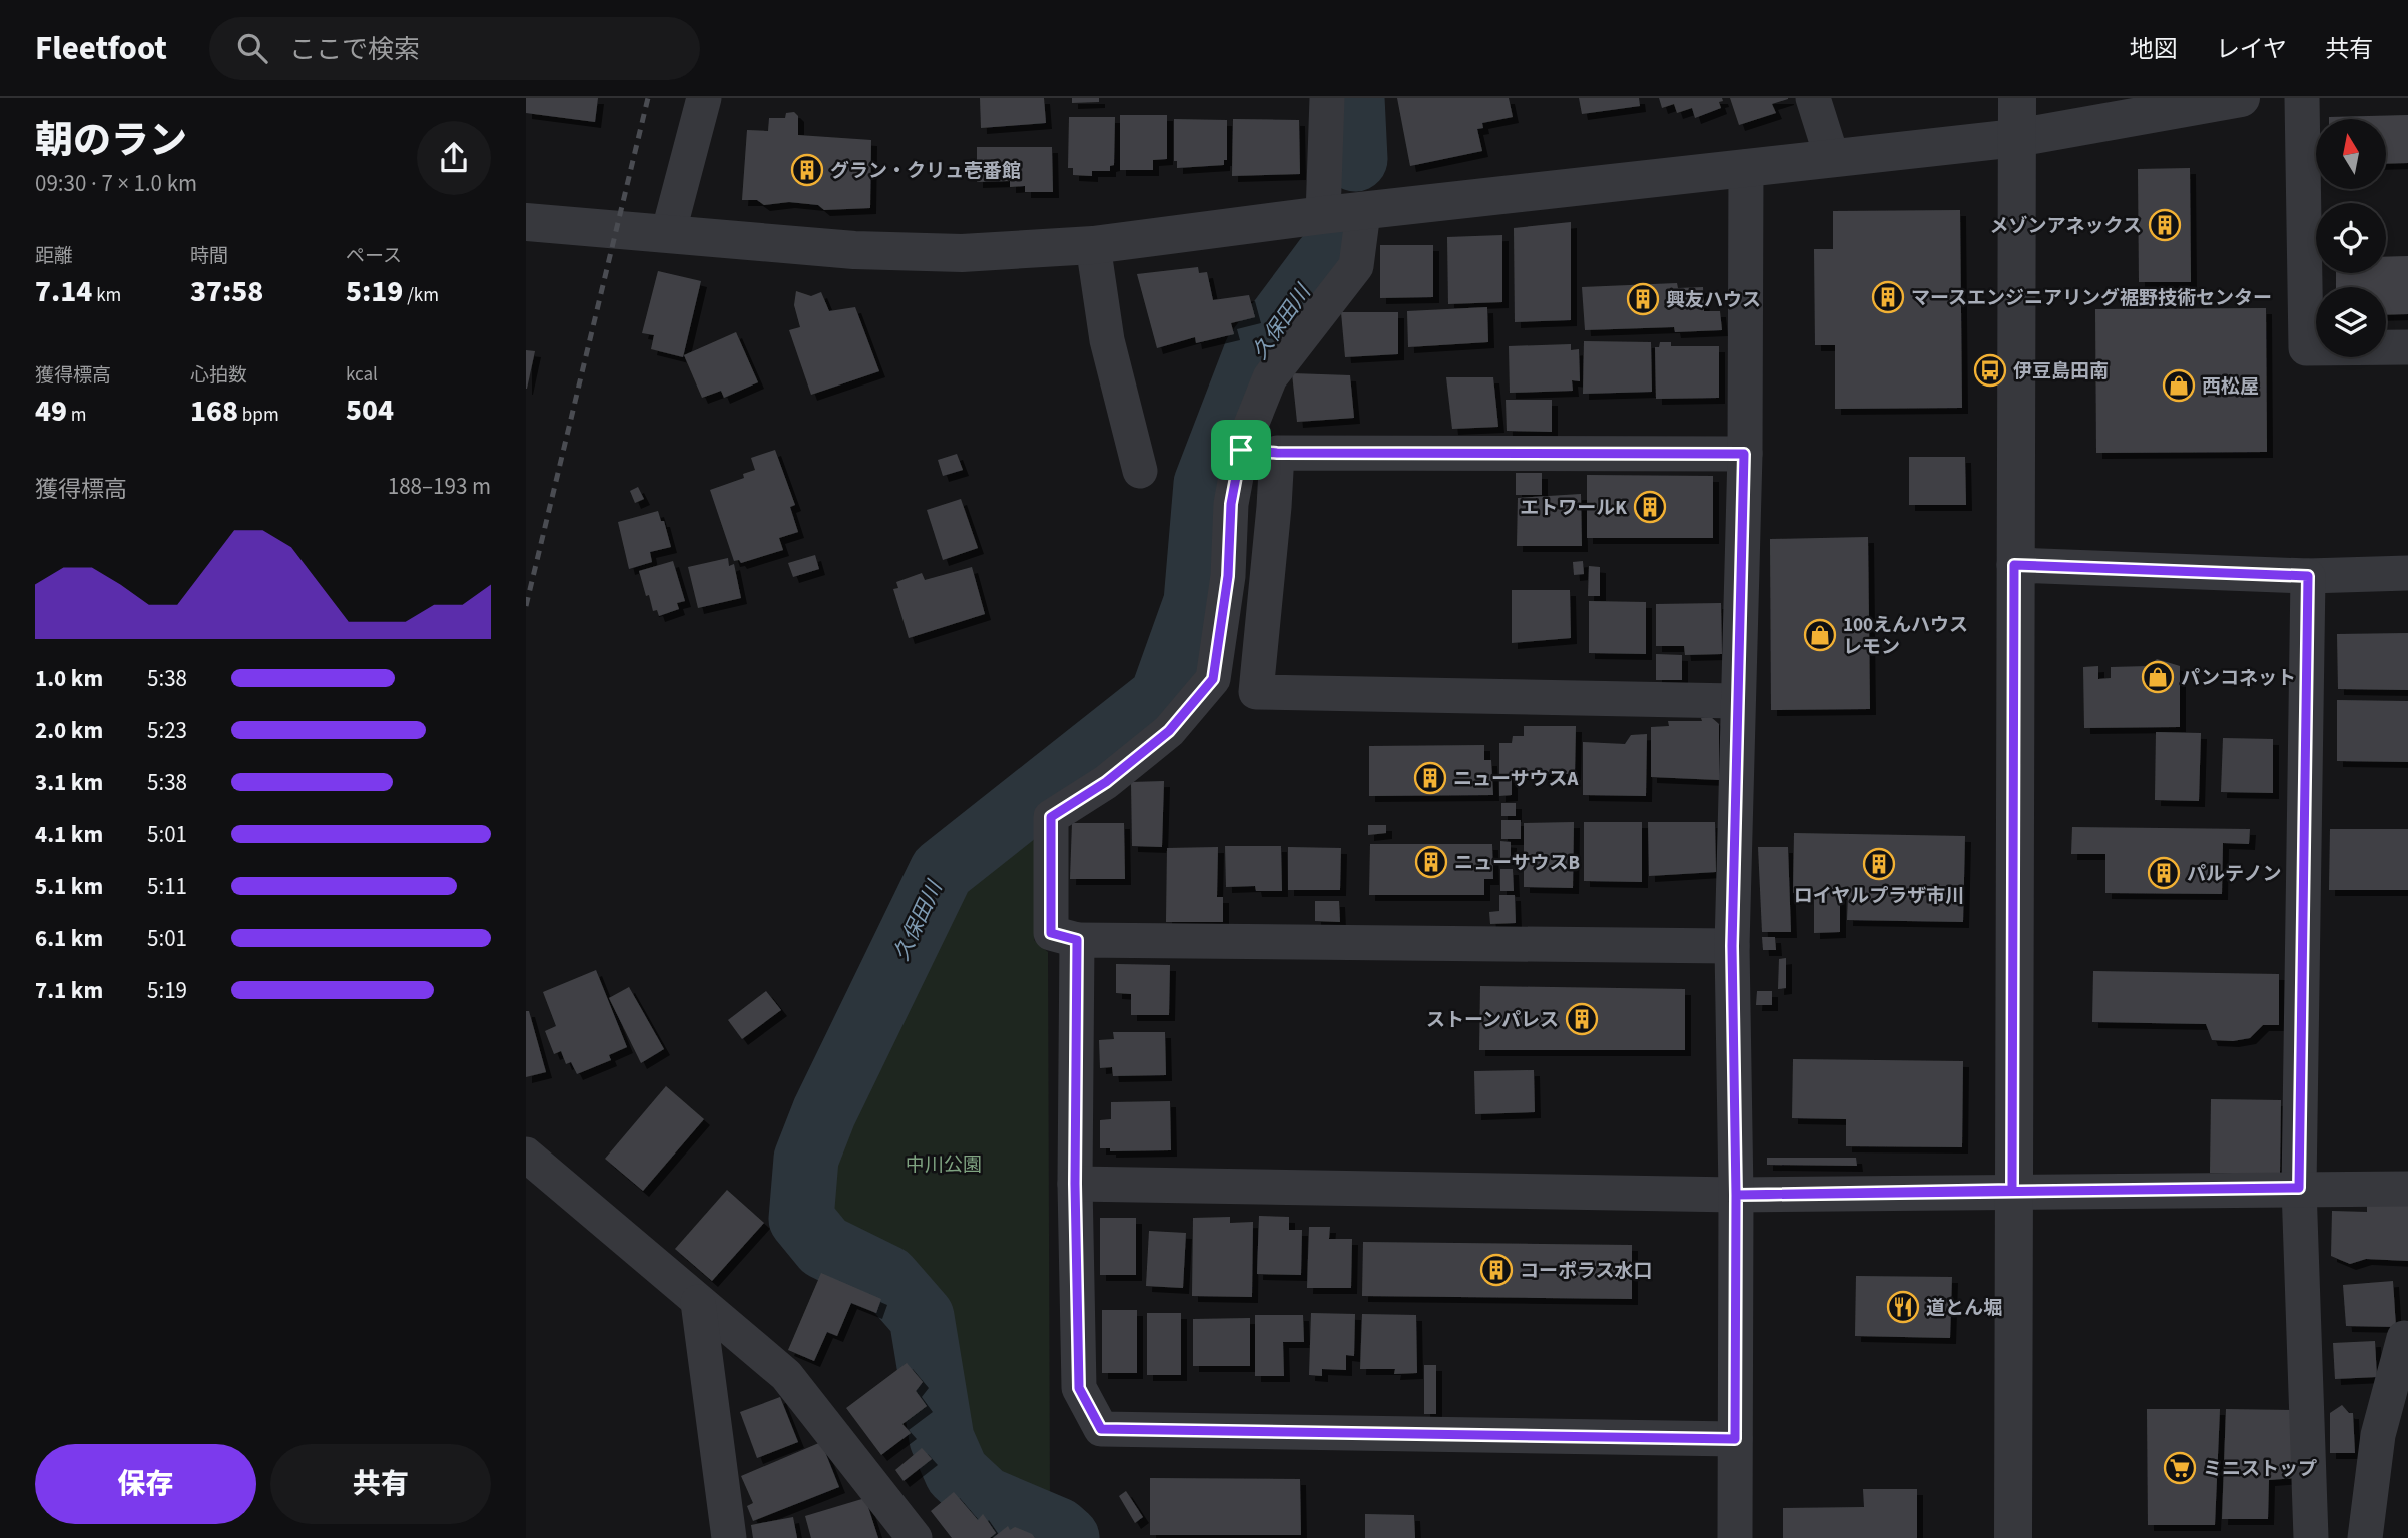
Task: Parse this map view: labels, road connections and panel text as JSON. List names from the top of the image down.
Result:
{
  "water": ["久保田川"],
  "parks": ["中川公園"],
  "places": {
    "building": [
      "グラン・クリュ壱番館",
      "メゾンアネックス",
      "マースエンジニアリング裾野技術センター",
      "興友ハウス",
      "エトワールK",
      "ニューサウスA",
      "ニューサウスB",
      "ロイヤルプラザ市川",
      "パルテノン",
      "ストーンパレス",
      "コーポラス水口"
    ],
    "bus stop": ["伊豆島田南"],
    "shop": ["西松屋", "100えんハウス レモン", "パンコネット"],
    "restaurant": ["道とん堀"],
    "supermarket": ["ミニストップ"]
  },
  "north": "top",
  "page": {
    "header": "Fleetfoot",
    "search": "ここで検索",
    "nav": ["地図", "レイヤ", "共有"],
    "heading": ["朝のラン", "09:30 · 7 × 1.0 km"],
    "stats": [
      ["距離", "7.14 km"],
      ["時間", "37:58"],
      ["ペース", "5:19 /km"],
      ["獲得標高", "49 m"],
      ["心拍数", "168 bpm"],
      ["kcal", "504"]
    ],
    "chart": ["獲得標高", "188–193 m"],
    "list": [
      {
        "name": "1.0 km",
        "note": "5:38"
      },
      {
        "name": "2.0 km",
        "note": "5:23"
      },
      {
        "name": "3.1 km",
        "note": "5:38"
      },
      {
        "name": "4.1 km",
        "note": "5:01"
      },
      {
        "name": "5.1 km",
        "note": "5:11"
      },
      {
        "name": "6.1 km",
        "note": "5:01"
      },
      {
        "name": "7.1 km",
        "note": "5:19"
      }
    ],
    "buttons": ["保存", "共有"]
  }
}
